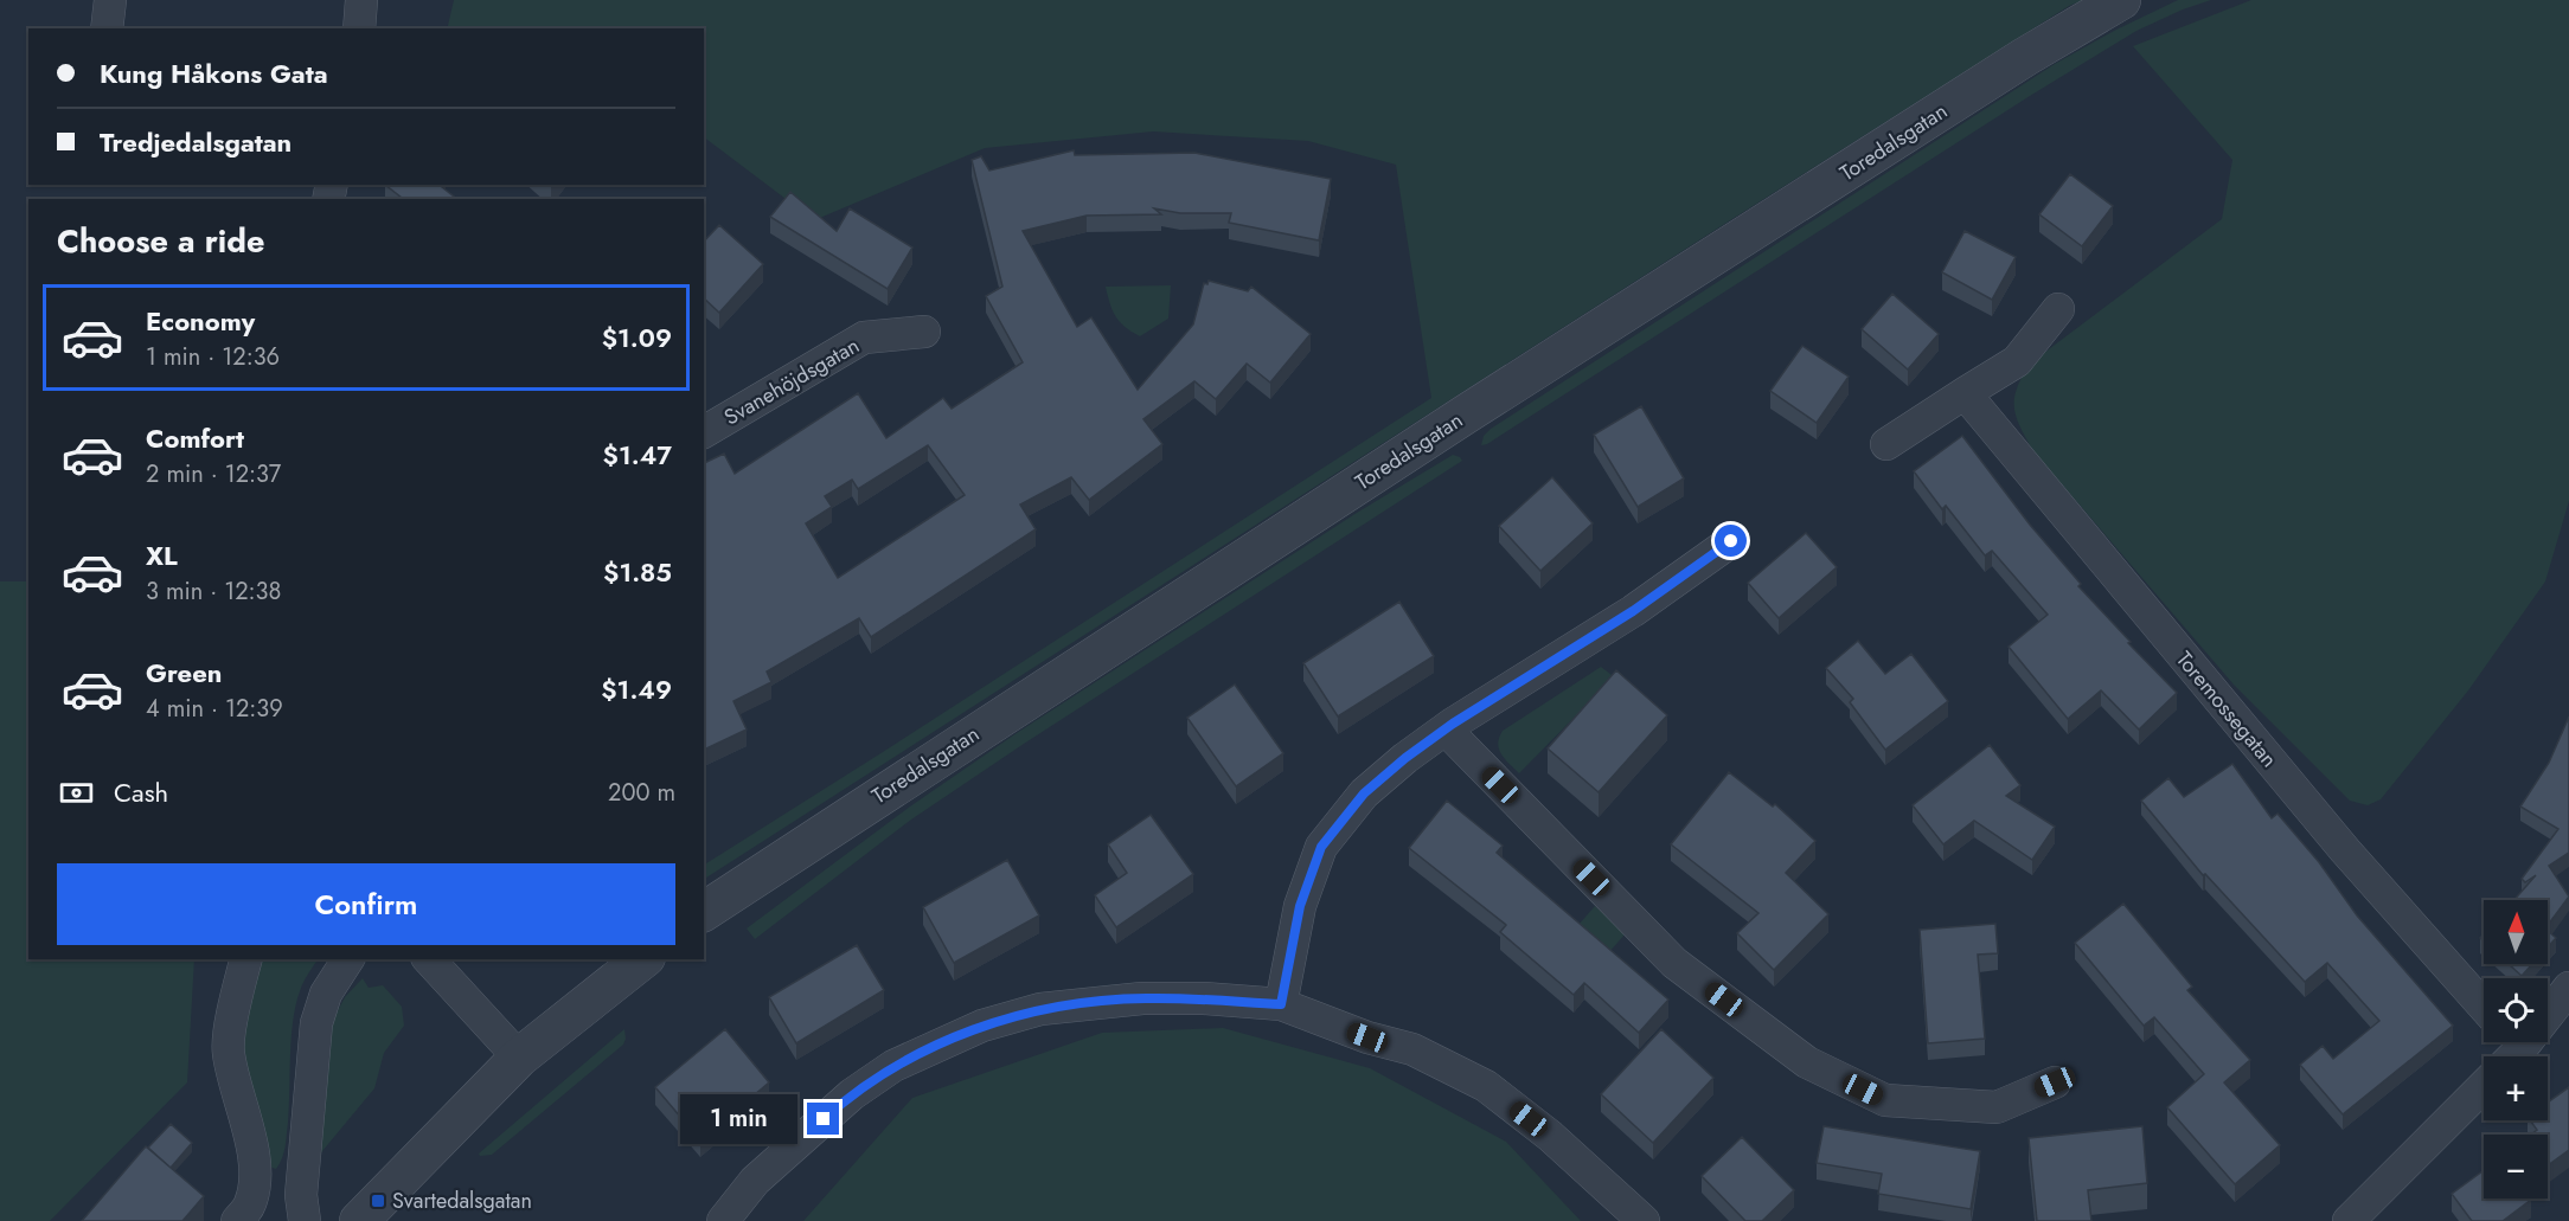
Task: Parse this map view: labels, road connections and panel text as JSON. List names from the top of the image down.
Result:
{
  "streets": {
    "street": ["Toredalsgatan", "Svanehöjdsgatan", "Toremossegatan"]
  },
  "places": {
    "transit": ["Svartedalsgatan"]
  },
  "north": "top",
  "page": {
    "banner": ["Kung Håkons Gata", "Tredjedalsgatan"],
    "heading": "Choose a ride",
    "list": [
      {
        "name": "Economy",
        "note": "1 min · 12:36",
        "value": "$1.09"
      },
      {
        "name": "Comfort",
        "note": "2 min · 12:37",
        "value": "$1.47"
      },
      {
        "name": "XL",
        "note": "3 min · 12:38",
        "value": "$1.85"
      },
      {
        "name": "Green",
        "note": "4 min · 12:39",
        "value": "$1.49"
      }
    ],
    "pay": ["Cash", "200 m"],
    "buttons": "Confirm",
    "map_buttons": ["+", "−"],
    "bubble": "1 min"
  }
}
